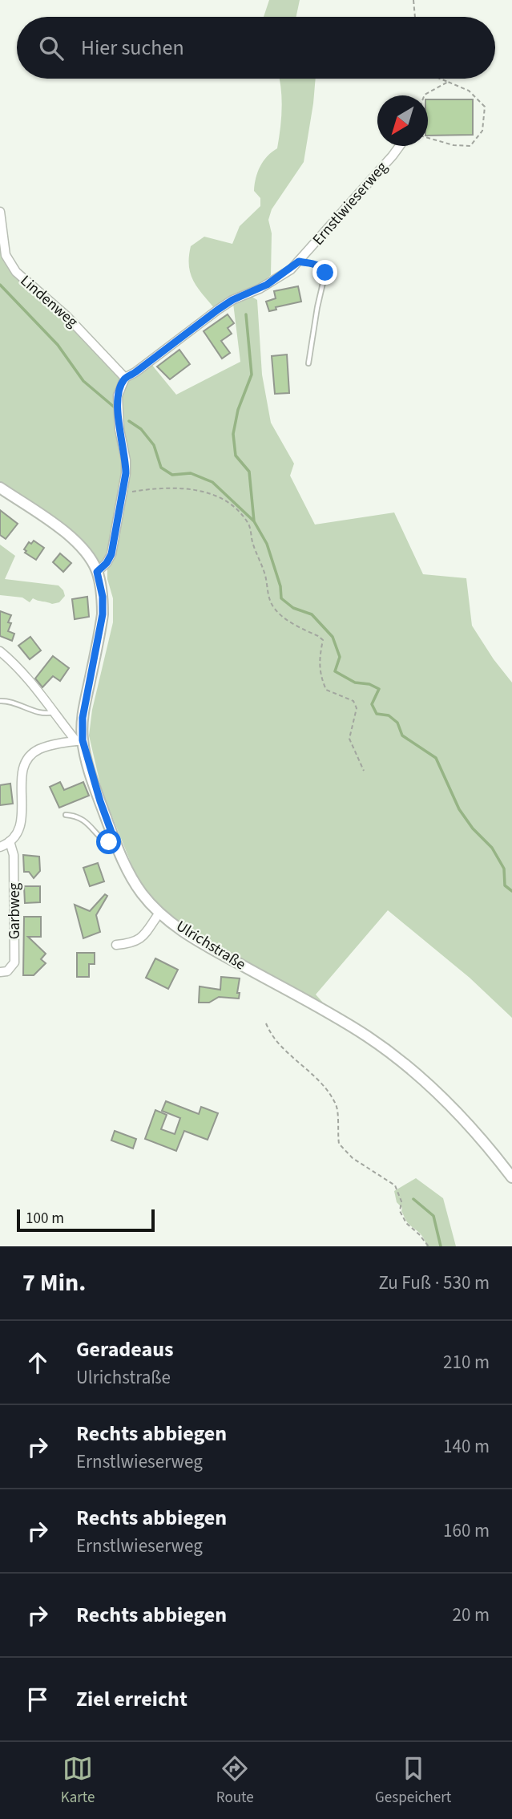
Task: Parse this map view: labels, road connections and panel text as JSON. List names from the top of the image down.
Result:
{
  "streets": {
    "street": [
      "Ernstlwieserweg",
      "Lindenweg",
      "Garbweg",
      "Ulrichstraße"
    ]
  },
  "crossings": [
    ["Ernstlwieserweg", "Lindenweg"]
  ],
  "scale_bar": "100 m",
  "north": "bottom left",
  "page": {
    "search": "Hier suchen",
    "scale": "100 m",
    "heading": ["7 Min.", "Zu Fuß · 530 m"],
    "list": [
      ["Geradeaus", "Ulrichstraße", "210 m"],
      ["Rechts abbiegen", "Ernstlwieserweg", "140 m"],
      ["Rechts abbiegen", "Ernstlwieserweg", "160 m"],
      ["Rechts abbiegen", "20 m"],
      "Ziel erreicht"
    ],
    "nav": ["Karte", "Route", "Gespeichert"]
  }
}
